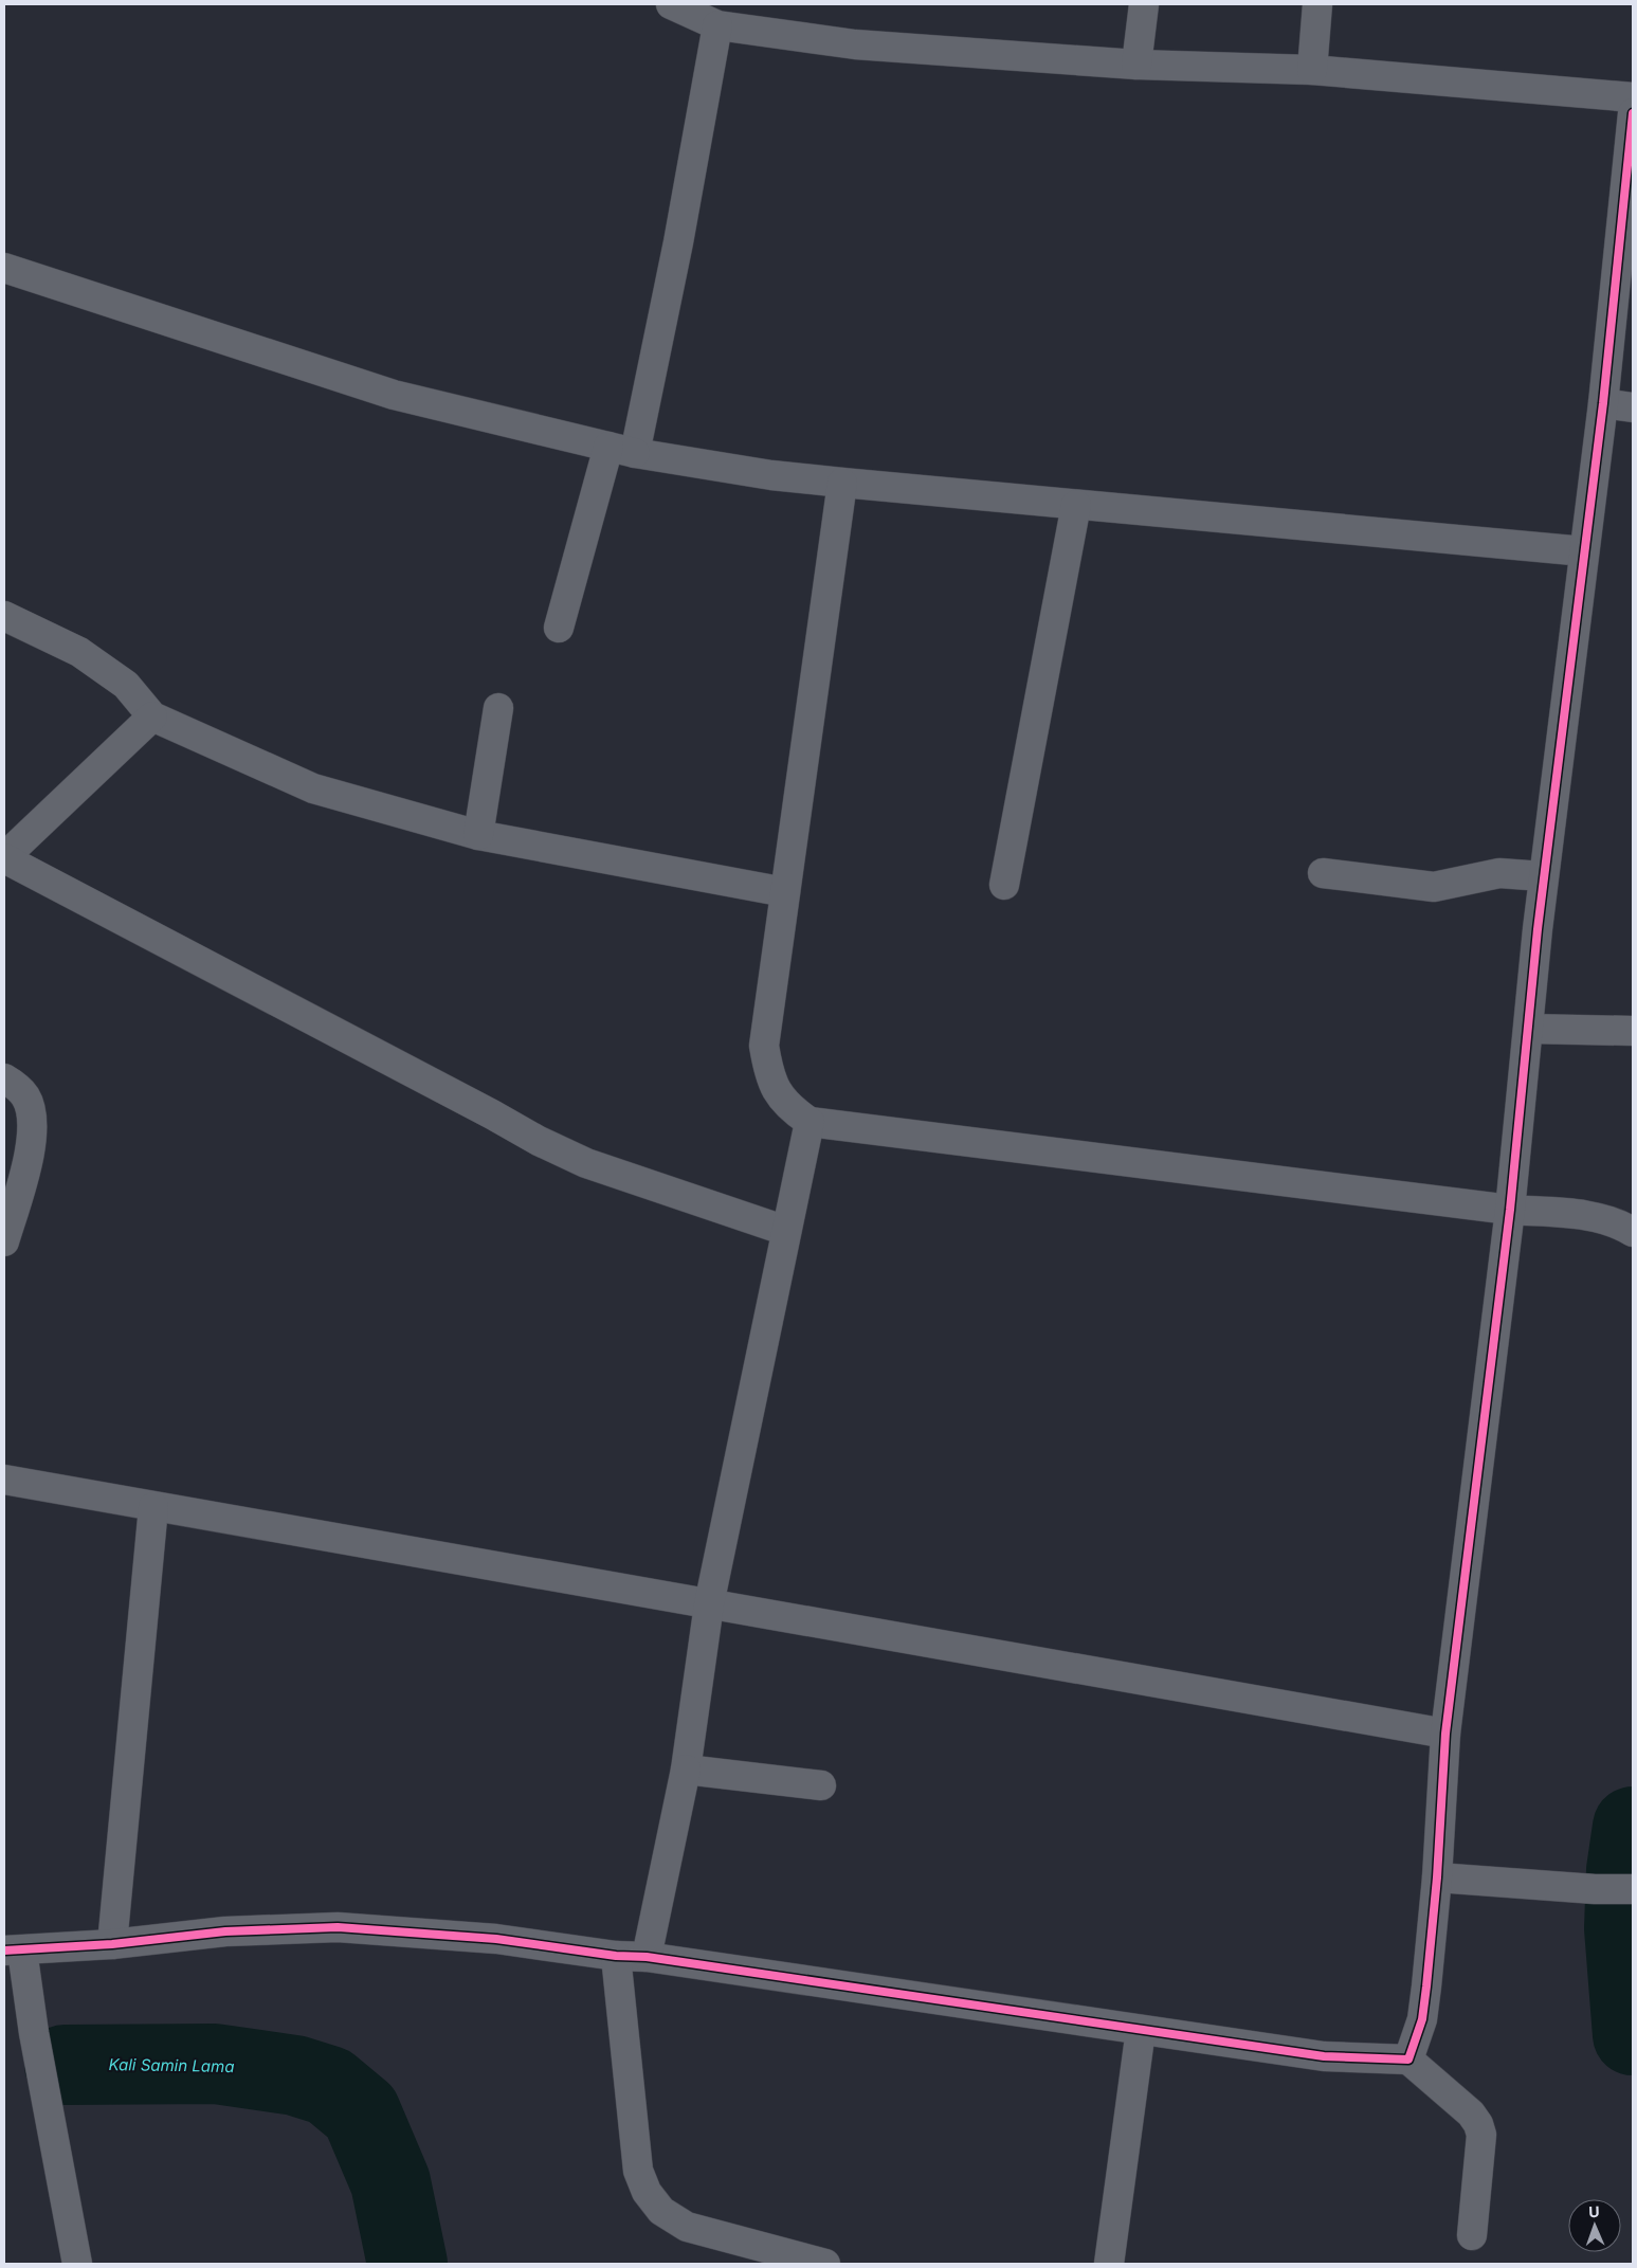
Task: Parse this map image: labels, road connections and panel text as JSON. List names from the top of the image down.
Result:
{
  "water": ["Kali Samin Lama"],
  "north": "top"
}
